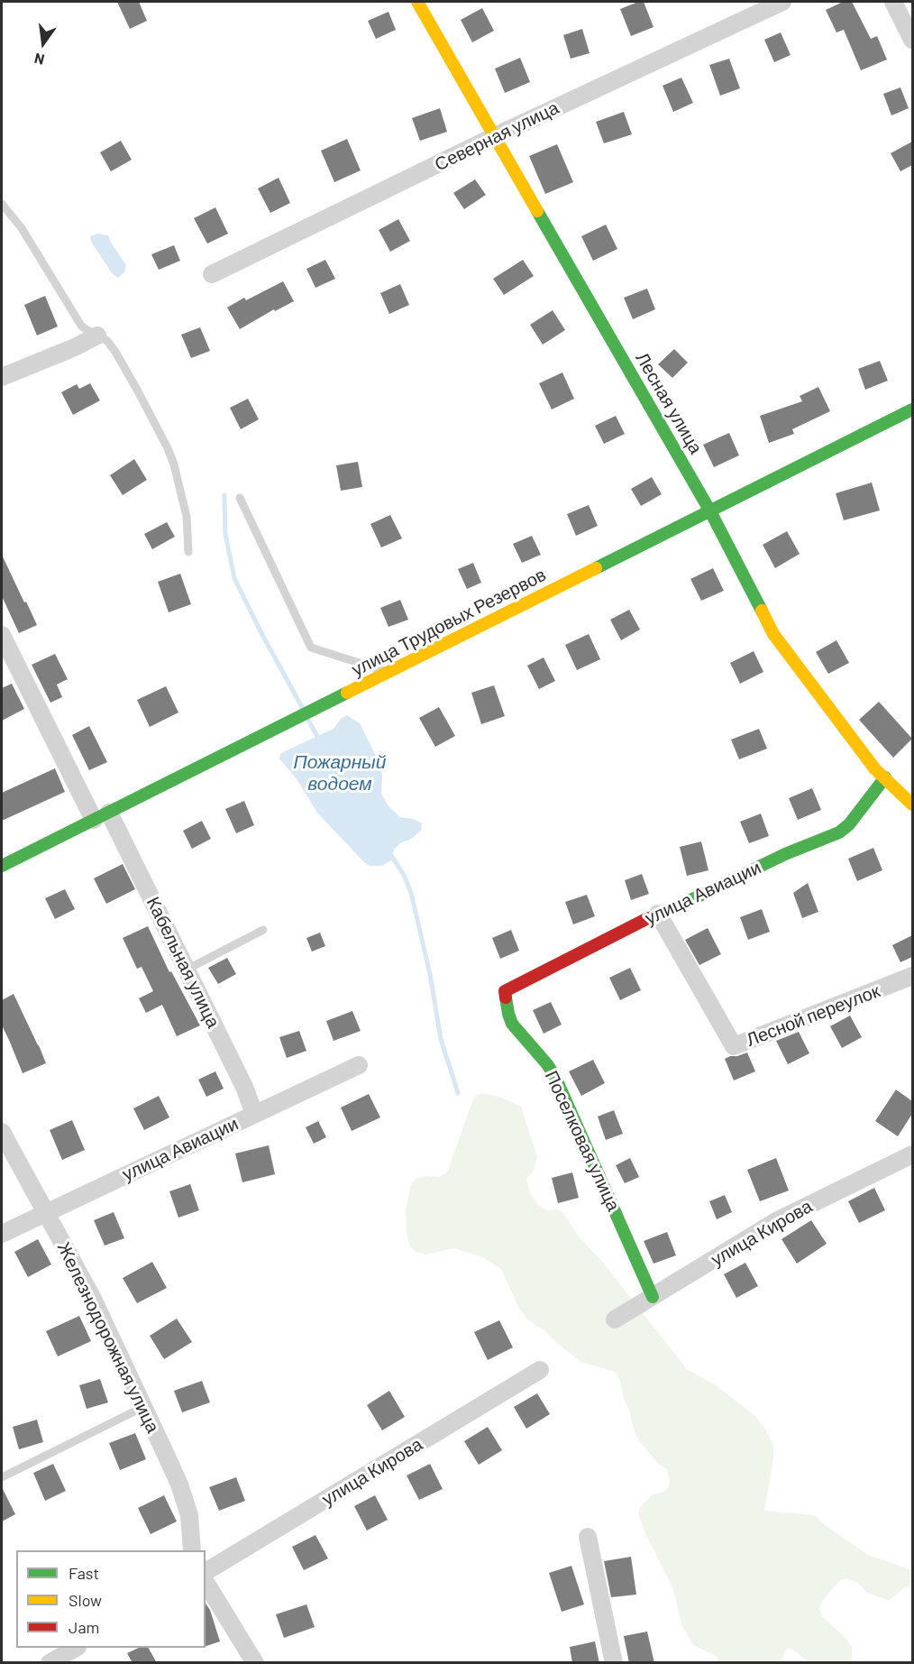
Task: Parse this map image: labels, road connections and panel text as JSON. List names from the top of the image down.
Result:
{
  "streets": {
    "street": [
      "Северная улица",
      "Лесная улица",
      "улица Трудовых Резервов",
      "улица Авиации",
      "Кабельная улица",
      "Лесной переулок",
      "Поселковая улица",
      "улица Кирова",
      "Железнодорожная улица"
    ]
  },
  "crossings": [
    ["Северная улица", "Лесная улица"],
    ["Лесная улица", "улица Трудовых Резервов"],
    ["Лесная улица", "улица Авиации"],
    ["улица Трудовых Резервов", "Кабельная улица"],
    ["улица Авиации", "Кабельная улица"],
    ["улица Авиации", "Лесной переулок"],
    ["улица Авиации", "Поселковая улица"],
    ["улица Авиации", "Железнодорожная улица"],
    ["Поселковая улица", "улица Кирова"]
  ],
  "water": ["Пожарный водоем"],
  "legend": ["Fast", "Slow", "Jam"],
  "north": "bottom"
}
